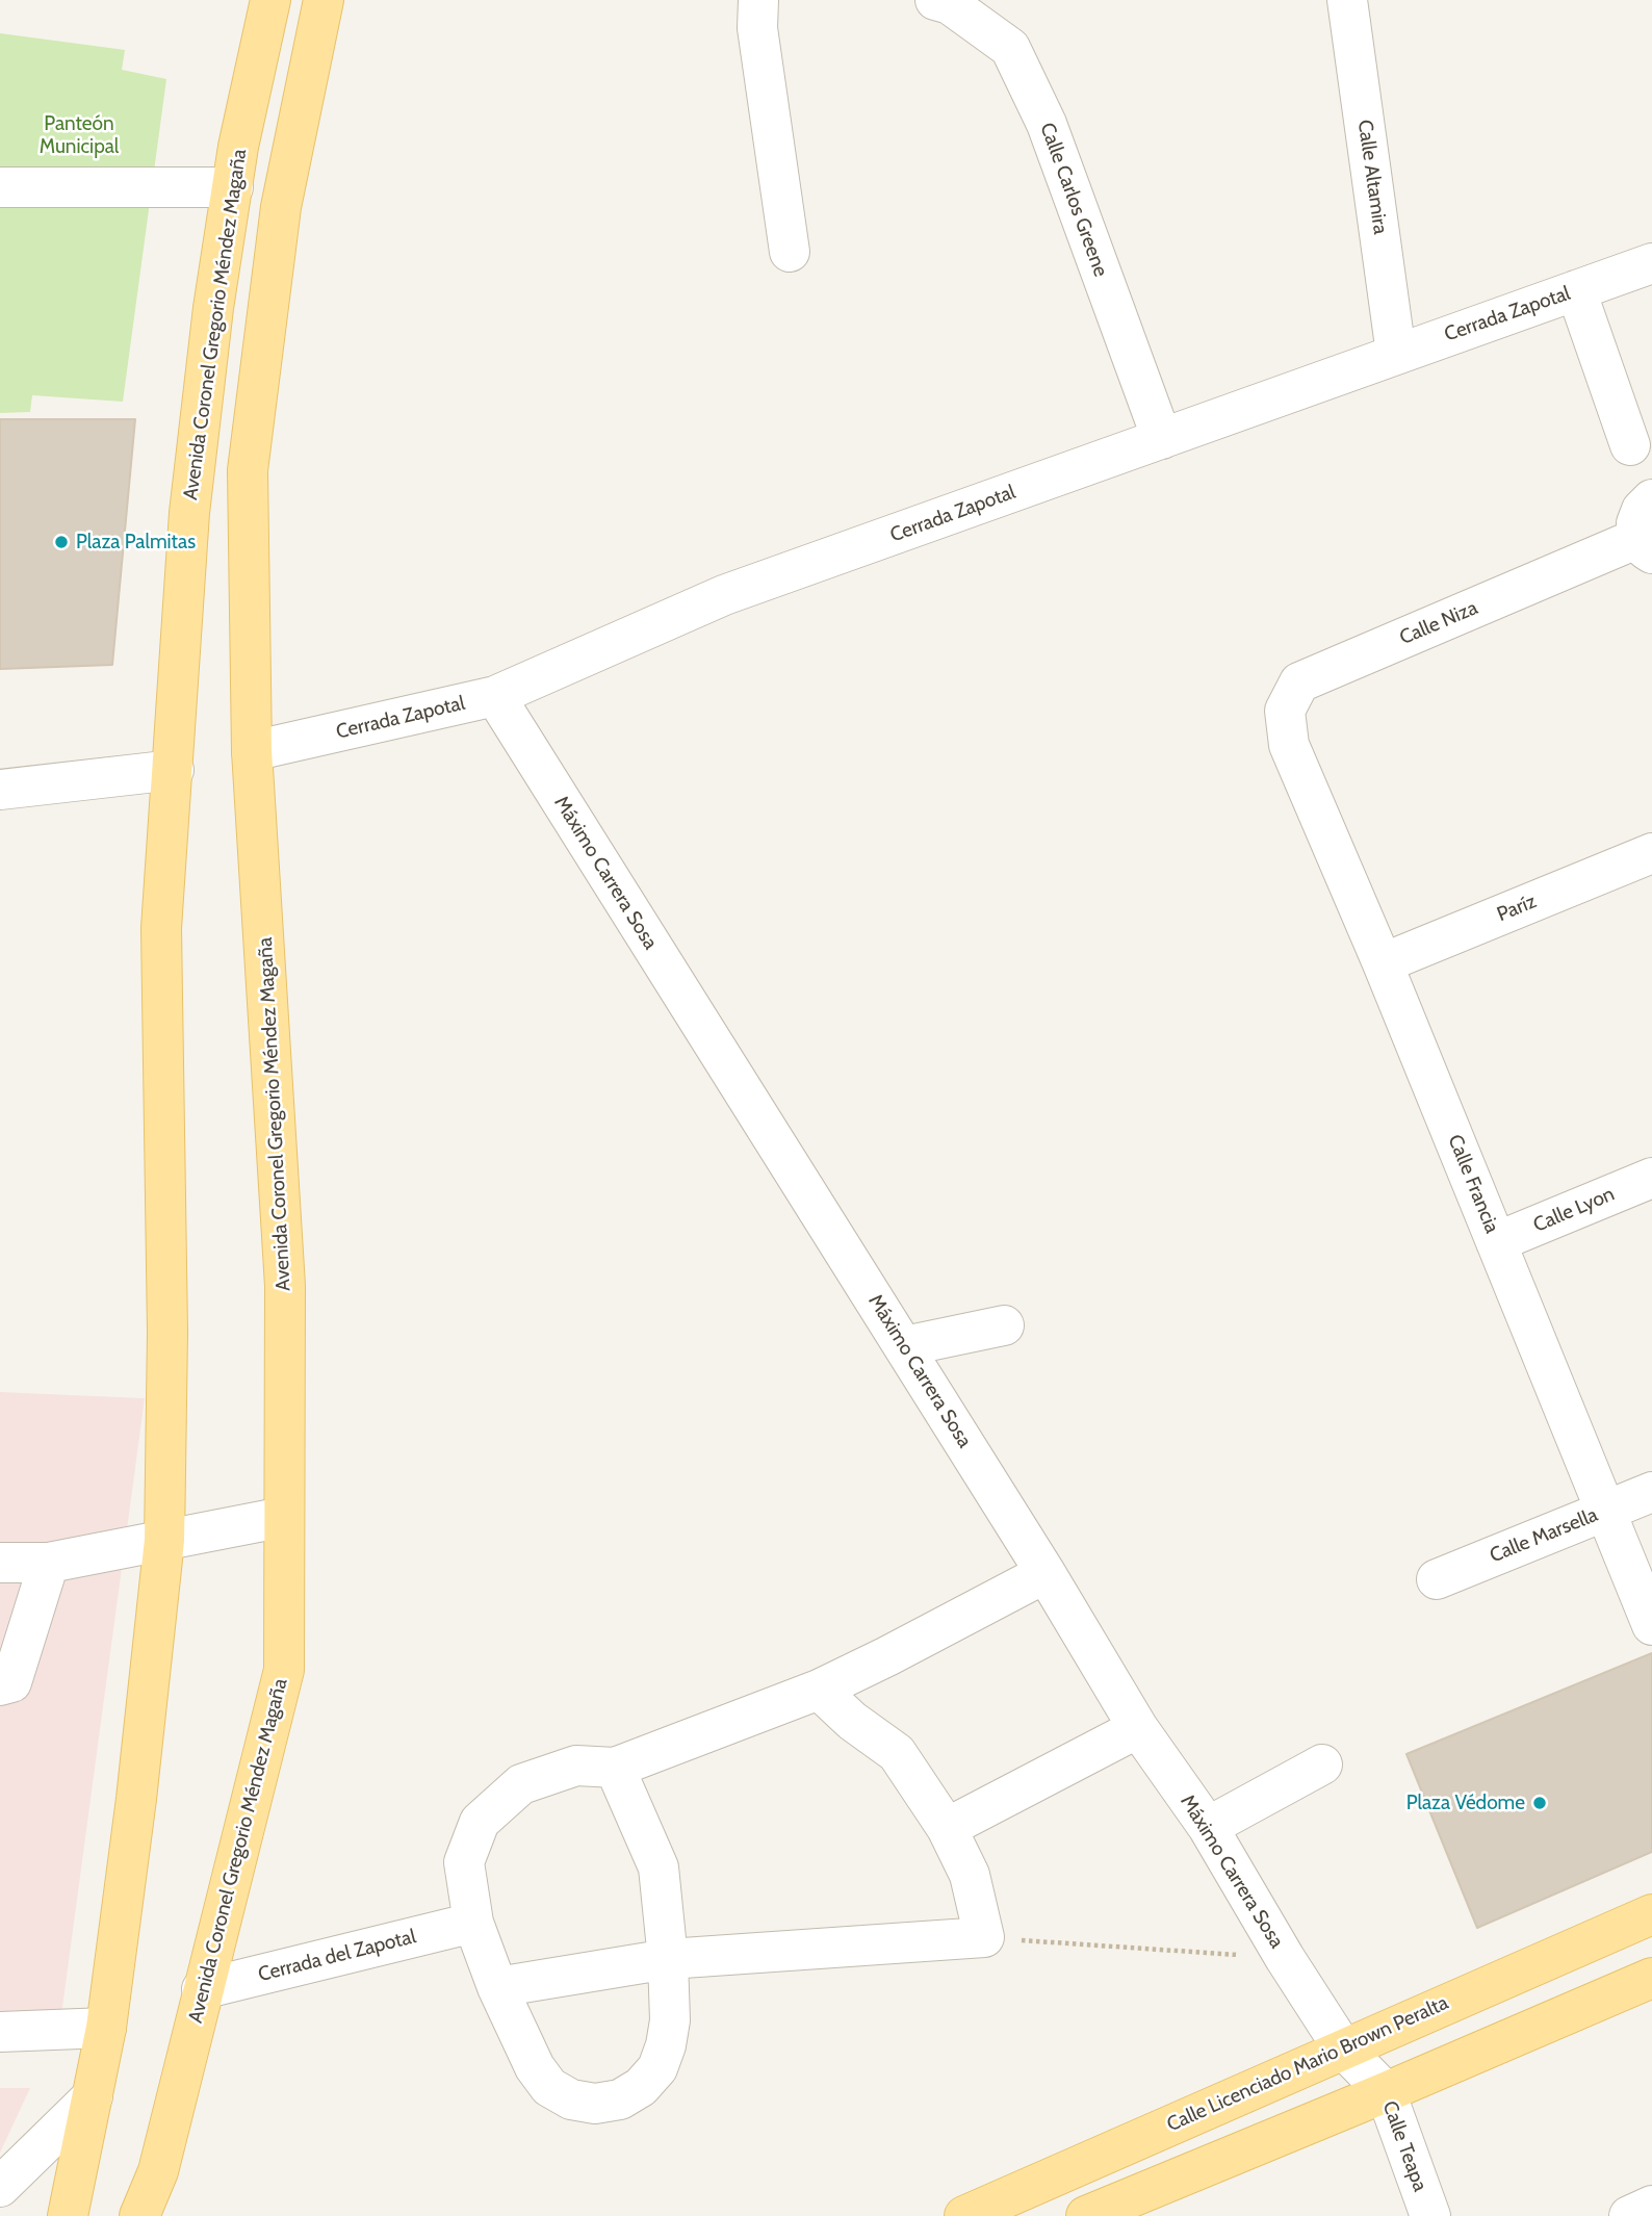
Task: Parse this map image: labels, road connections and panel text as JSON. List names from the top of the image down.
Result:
{
  "streets": {
    "main road": ["Avenida Coronel Gregorio Méndez Magaña", "Calle Licenciado Mario Brown Peralta"],
    "street": [
      "Calle Altamira",
      "Calle Carlos Greene",
      "Cerrada Zapotal",
      "Calle Niza",
      "Máximo Carrera Sosa",
      "Paríz",
      "Calle Francia",
      "Calle Lyon",
      "Calle Marsella",
      "Cerrada del Zapotal",
      "Calle Teapa"
    ]
  },
  "crossings": [
    ["Calle Altamira", "Cerrada Zapotal"],
    ["Calle Carlos Greene", "Cerrada Zapotal"],
    ["Cerrada Zapotal", "Avenida Coronel Gregorio Méndez Magaña"],
    ["Cerrada Zapotal", "Máximo Carrera Sosa"],
    ["Avenida Coronel Gregorio Méndez Magaña", "Cerrada del Zapotal"],
    ["Calle Niza", "Calle Francia"],
    ["Máximo Carrera Sosa", "Calle Licenciado Mario Brown Peralta"],
    ["Máximo Carrera Sosa", "Calle Teapa"],
    ["Paríz", "Calle Francia"],
    ["Calle Francia", "Calle Lyon"],
    ["Calle Francia", "Calle Marsella"],
    ["Calle Licenciado Mario Brown Peralta", "Calle Teapa"]
  ],
  "parks": ["Panteón Municipal"],
  "places": ["Plaza Palmitas", "Plaza Védome"]
}
